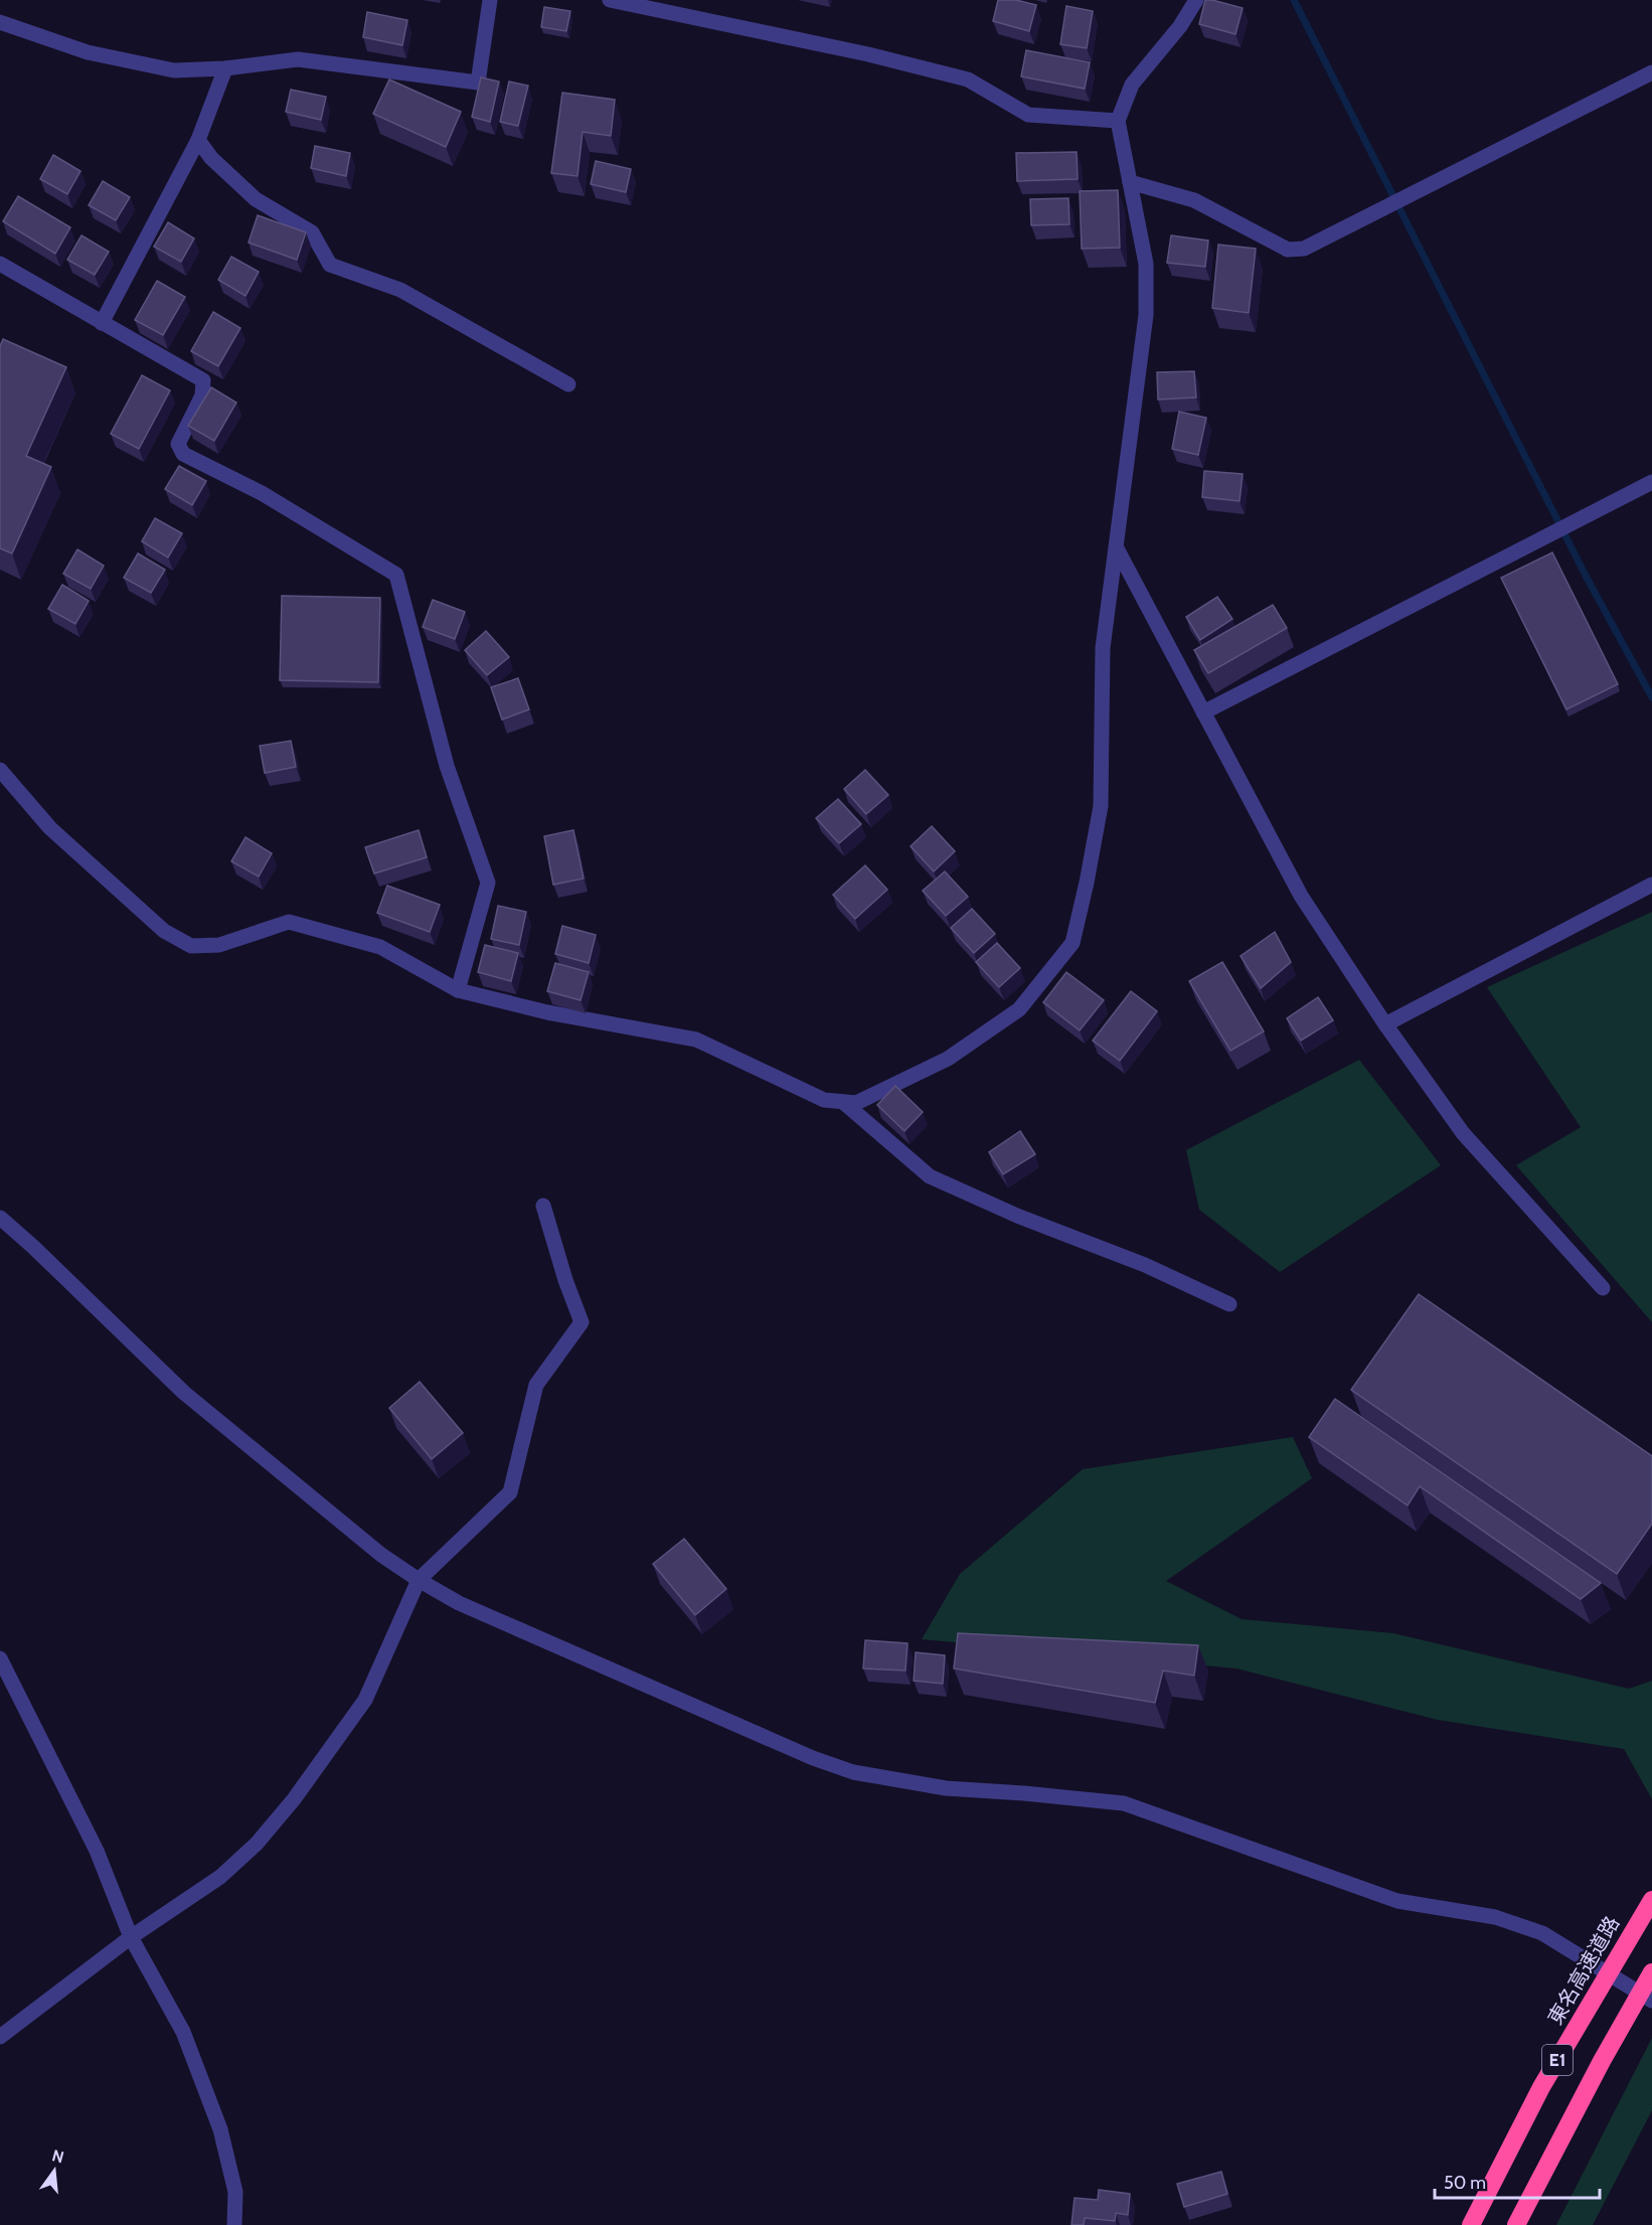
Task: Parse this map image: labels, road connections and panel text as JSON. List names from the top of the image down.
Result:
{
  "streets": {
    "highway": ["東名高速道路", "E1"]
  },
  "scale_bar": "50 m",
  "north": "top"
}
